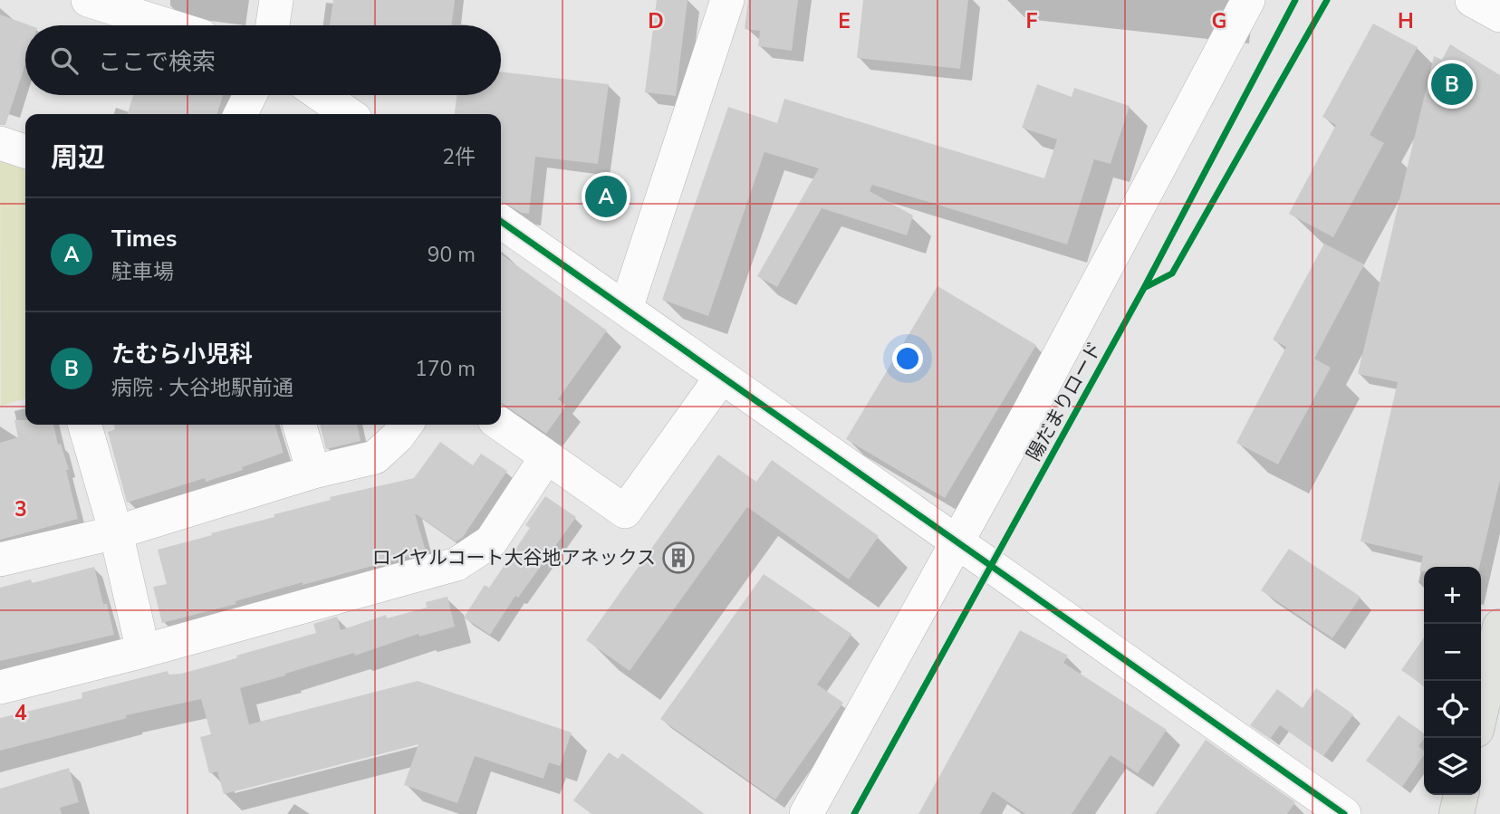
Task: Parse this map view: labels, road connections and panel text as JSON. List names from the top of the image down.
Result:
{
  "streets": {
    "cycle path": ["陽だまりロード"]
  },
  "places": {
    "building": ["ロイヤルコート大谷地アネックス"]
  },
  "page": {
    "search": "ここで検索",
    "pins": ["B", "A"],
    "heading": ["周辺", "2件"],
    "list": [
      {
        "mark": "A",
        "name": "Times",
        "note": "駐車場",
        "value": "90 m"
      },
      {
        "mark": "B",
        "name": "たむら小児科",
        "note": "病院 · 大谷地駅前通",
        "value": "170 m"
      }
    ],
    "map_buttons": ["+", "−"]
  },
  "grid": {
    "columns": [
      "D",
      "E",
      "F",
      "G",
      "H"
    ],
    "rows": ["3", "4"]
  }
}
